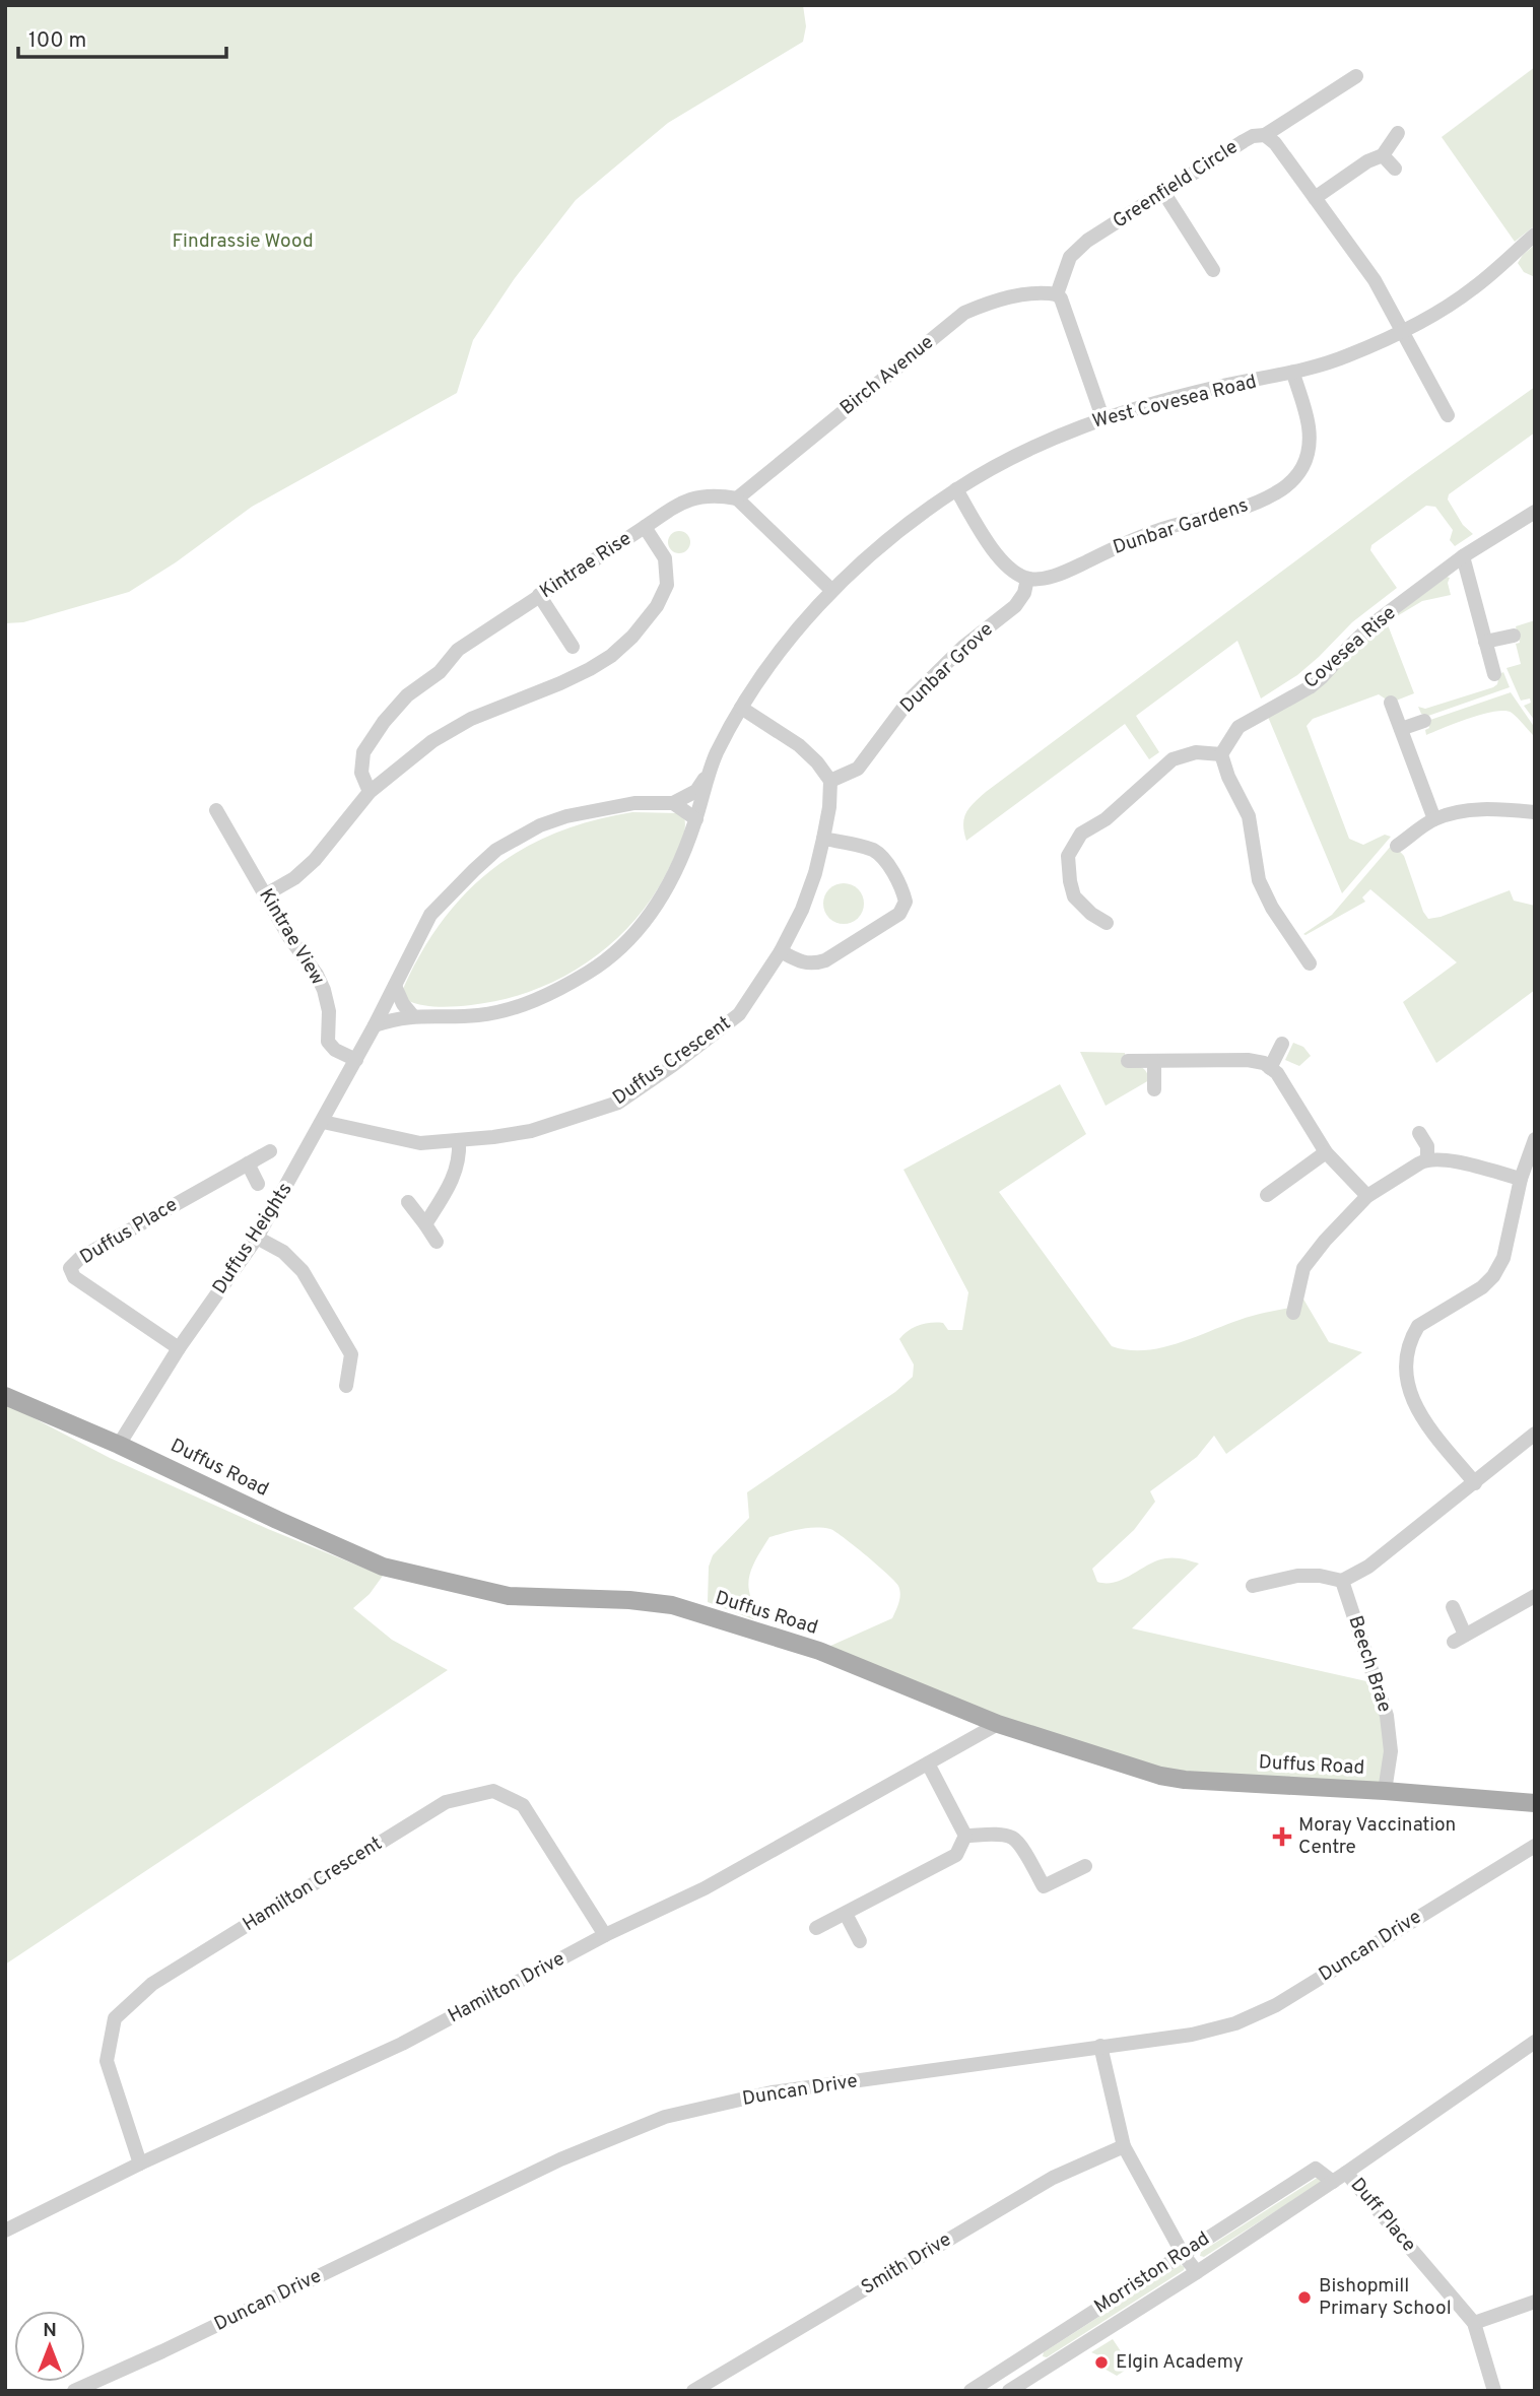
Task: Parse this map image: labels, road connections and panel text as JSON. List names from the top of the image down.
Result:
{
  "streets": {
    "main road": ["Duffus Road"],
    "street": [
      "Greenfield Circle",
      "Birch Avenue",
      "West Covesea Road",
      "Dunbar Gardens",
      "Kintrae Rise",
      "Covesea Rise",
      "Dunbar Grove",
      "Kintrae View",
      "Duffus Crescent",
      "Duffus Place",
      "Duffus Heights",
      "Beech Brae",
      "Hamilton Crescent",
      "Duncan Drive",
      "Hamilton Drive",
      "Duff Place",
      "Smith Drive",
      "Morriston Road"
    ]
  },
  "crossings": [
    ["Greenfield Circle", "Birch Avenue"],
    ["West Covesea Road", "Dunbar Gardens"],
    ["West Covesea Road", "Duffus Heights"],
    ["Dunbar Gardens", "Dunbar Grove"],
    ["Kintrae Rise", "Kintrae View"],
    ["Dunbar Grove", "Duffus Crescent"],
    ["Kintrae View", "Duffus Heights"],
    ["Duffus Crescent", "Duffus Heights"],
    ["Duffus Place", "Duffus Heights"],
    ["Duffus Heights", "Duffus Road"],
    ["Duffus Road", "Beech Brae"],
    ["Duffus Road", "Hamilton Drive"],
    ["Hamilton Crescent", "Hamilton Drive"],
    ["Duff Place", "Morriston Road"]
  ],
  "parks": ["Findrassie Wood"],
  "places": {
    "health": ["Moray Vaccination Centre"],
    "other": ["Bishopmill Primary School", "Elgin Academy"]
  },
  "scale_bar": "100 m",
  "north": "top"
}
